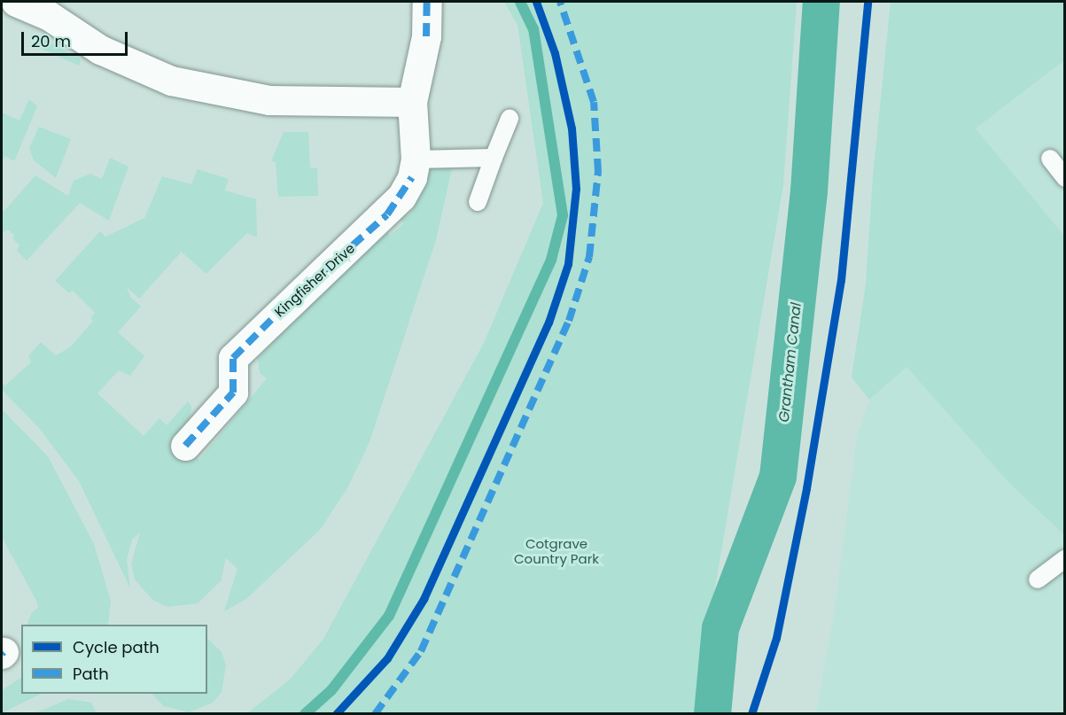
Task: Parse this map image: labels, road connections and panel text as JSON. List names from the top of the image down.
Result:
{
  "streets": {
    "street": ["Kingfisher Drive"]
  },
  "water": ["Grantham Canal"],
  "parks": ["Cotgrave Country Park"],
  "legend": ["Cycle path", "Path"],
  "scale_bar": "20 m"
}
